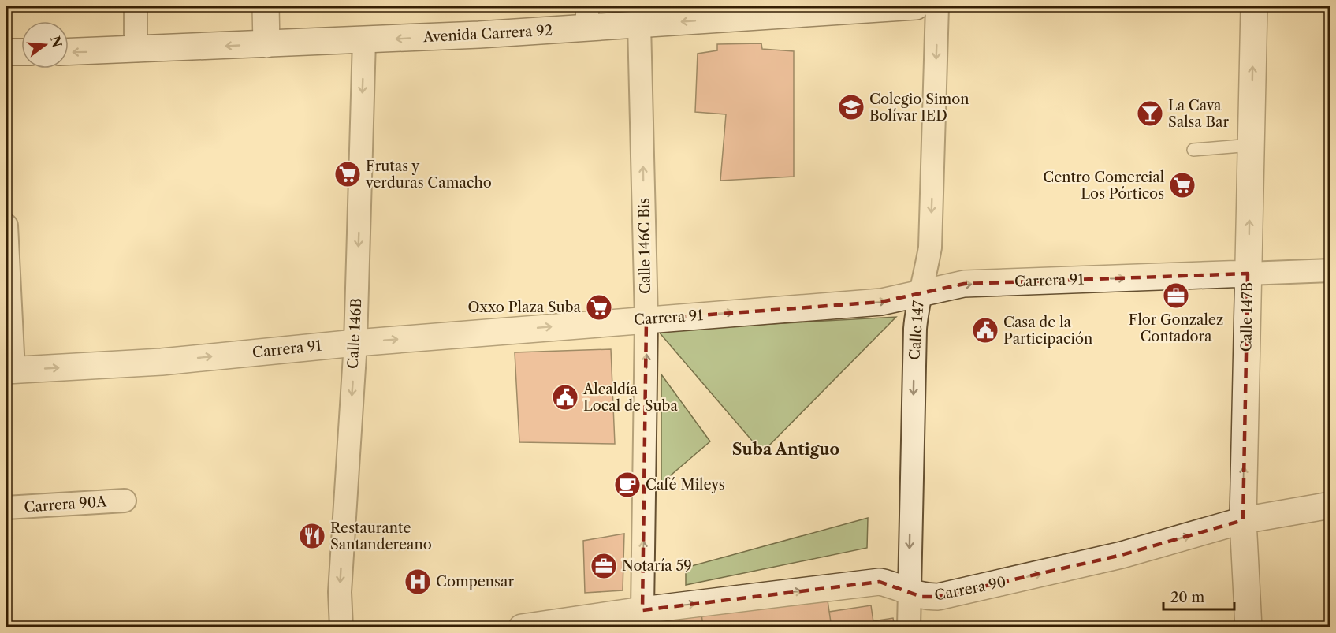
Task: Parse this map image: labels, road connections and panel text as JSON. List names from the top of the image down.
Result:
{
  "streets": {
    "street": [
      "Avenida Carrera 92",
      "Calle 146C Bis",
      "Carrera 91",
      "Calle 147B",
      "Calle 147",
      "Calle 146B",
      "Carrera 90A",
      "Carrera 90"
    ]
  },
  "crossings": [
    ["Avenida Carrera 92", "Calle 146C Bis"],
    ["Avenida Carrera 92", "Calle 146B"],
    ["Calle 146C Bis", "Carrera 91"],
    ["Calle 146C Bis", "Carrera 90"],
    ["Carrera 91", "Calle 147B"],
    ["Carrera 91", "Calle 147"],
    ["Carrera 91", "Calle 146B"],
    ["Calle 147B", "Carrera 90"],
    ["Calle 147", "Carrera 90"]
  ],
  "one_way": [
    "Avenida Carrera 92",
    "Calle 146C Bis",
    "Carrera 91",
    "Calle 147B",
    "Calle 147",
    "Calle 146B",
    "Carrera 90"
  ],
  "districts": ["Suba Antiguo"],
  "places": {
    "school or university": ["Colegio Simon Bolívar IED"],
    "bar": ["La Cava Salsa Bar"],
    "supermarket": ["Frutas y verduras Camacho", "Centro Comercial Los Pórticos", "Oxxo Plaza Suba"],
    "office": ["Flor Gonzalez Contadora", "Notaría 59"],
    "public building": ["Casa de la Participación", "Alcaldía Local de Suba"],
    "cafe": ["Café Mileys"],
    "restaurant": ["Restaurante Santandereano"],
    "hospital": ["Compensar"]
  },
  "scale_bar": "20 m",
  "north": "right"
}
